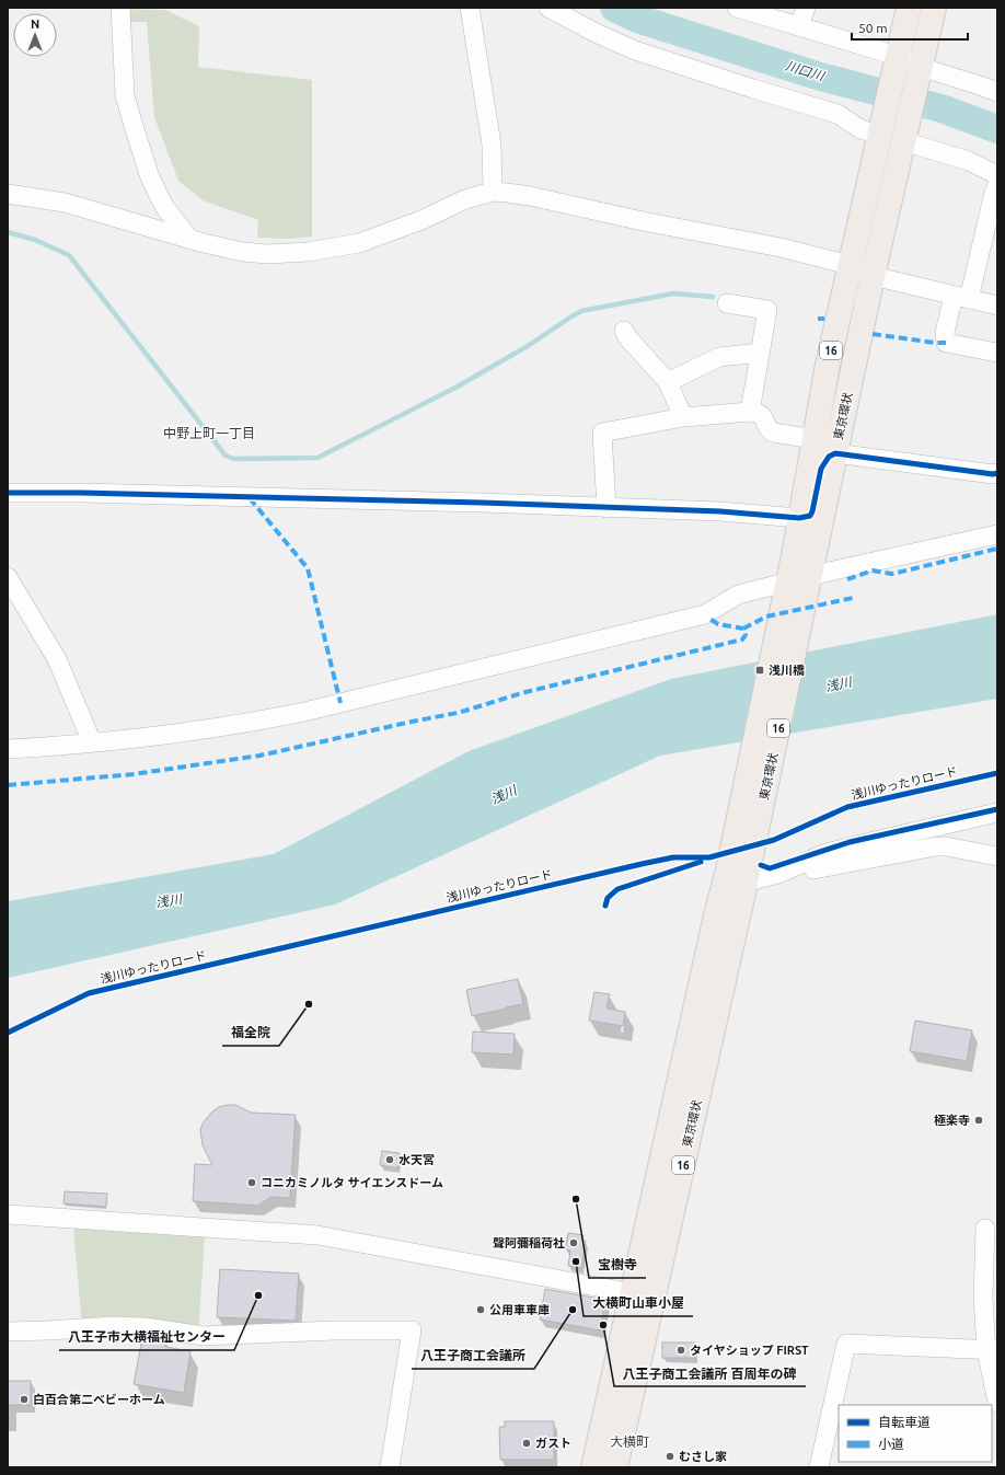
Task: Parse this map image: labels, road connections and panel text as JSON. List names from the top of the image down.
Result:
{
  "streets": {
    "highway": ["16", "東京環状"],
    "cycle path": ["浅川ゆったりロード"]
  },
  "districts": ["中野上町一丁目", "大横町"],
  "water": ["川口川", "浅川"],
  "places": {
    "transit": ["浅川橋"],
    "other": [
      "福全院",
      "極楽寺",
      "水天宮",
      "コニカミノルタ サイエンスドーム",
      "宝樹寺",
      "聲阿彌稲荷社",
      "大横町山車小屋",
      "八王子市大横福祉センター",
      "公用車車庫",
      "八王子商工会議所",
      "八王子商工会議所 百周年の碑",
      "タイヤショップ FIRST",
      "白百合第二ベビーホーム",
      "ガスト",
      "むさし家"
    ]
  },
  "legend": ["自転車道", "小道"],
  "scale_bar": "50 m",
  "north": "top"
}
